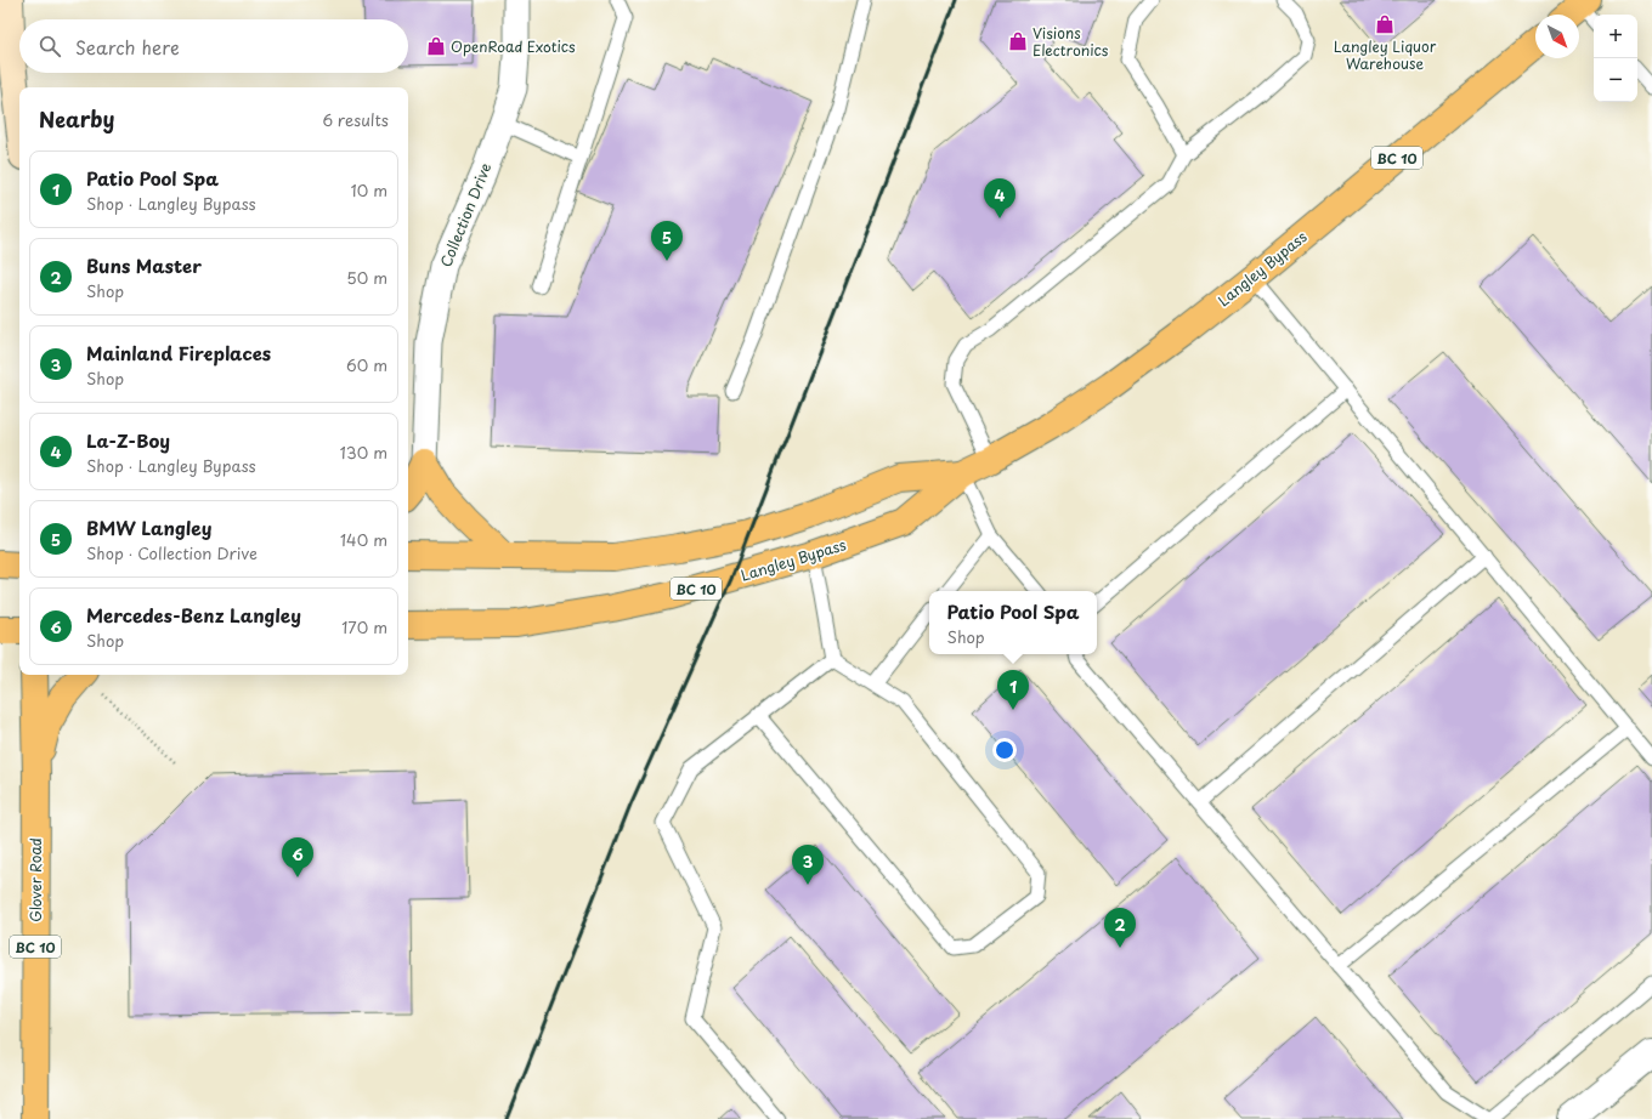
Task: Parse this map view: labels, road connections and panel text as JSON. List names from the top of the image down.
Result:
{
  "streets": {
    "highway": ["BC 10", "Langley Bypass", "Glover Road"],
    "street": ["Collection Drive"]
  },
  "places": {
    "shop": ["Langley Liquor Warehouse", "Visions Electronics", "OpenRoad Exotics"]
  },
  "north": "bottom right",
  "page": {
    "map_buttons": ["+", "−"],
    "search": "Search here",
    "heading": ["Nearby", "6 results"],
    "list": [
      {
        "mark": "1",
        "name": "Patio Pool Spa",
        "note": "Shop · Langley Bypass",
        "value": "10 m"
      },
      {
        "mark": "2",
        "name": "Buns Master",
        "note": "Shop",
        "value": "50 m"
      },
      {
        "mark": "3",
        "name": "Mainland Fireplaces",
        "note": "Shop",
        "value": "60 m"
      },
      {
        "mark": "4",
        "name": "La-Z-Boy",
        "note": "Shop · Langley Bypass",
        "value": "130 m"
      },
      {
        "mark": "5",
        "name": "BMW Langley",
        "note": "Shop · Collection Drive",
        "value": "140 m"
      },
      {
        "mark": "6",
        "name": "Mercedes-Benz Langley",
        "note": "Shop",
        "value": "170 m"
      }
    ],
    "pins": [
      "4",
      "5",
      "1",
      "6",
      "3",
      "2"
    ],
    "popup": ["Patio Pool Spa", "Shop"]
  }
}
